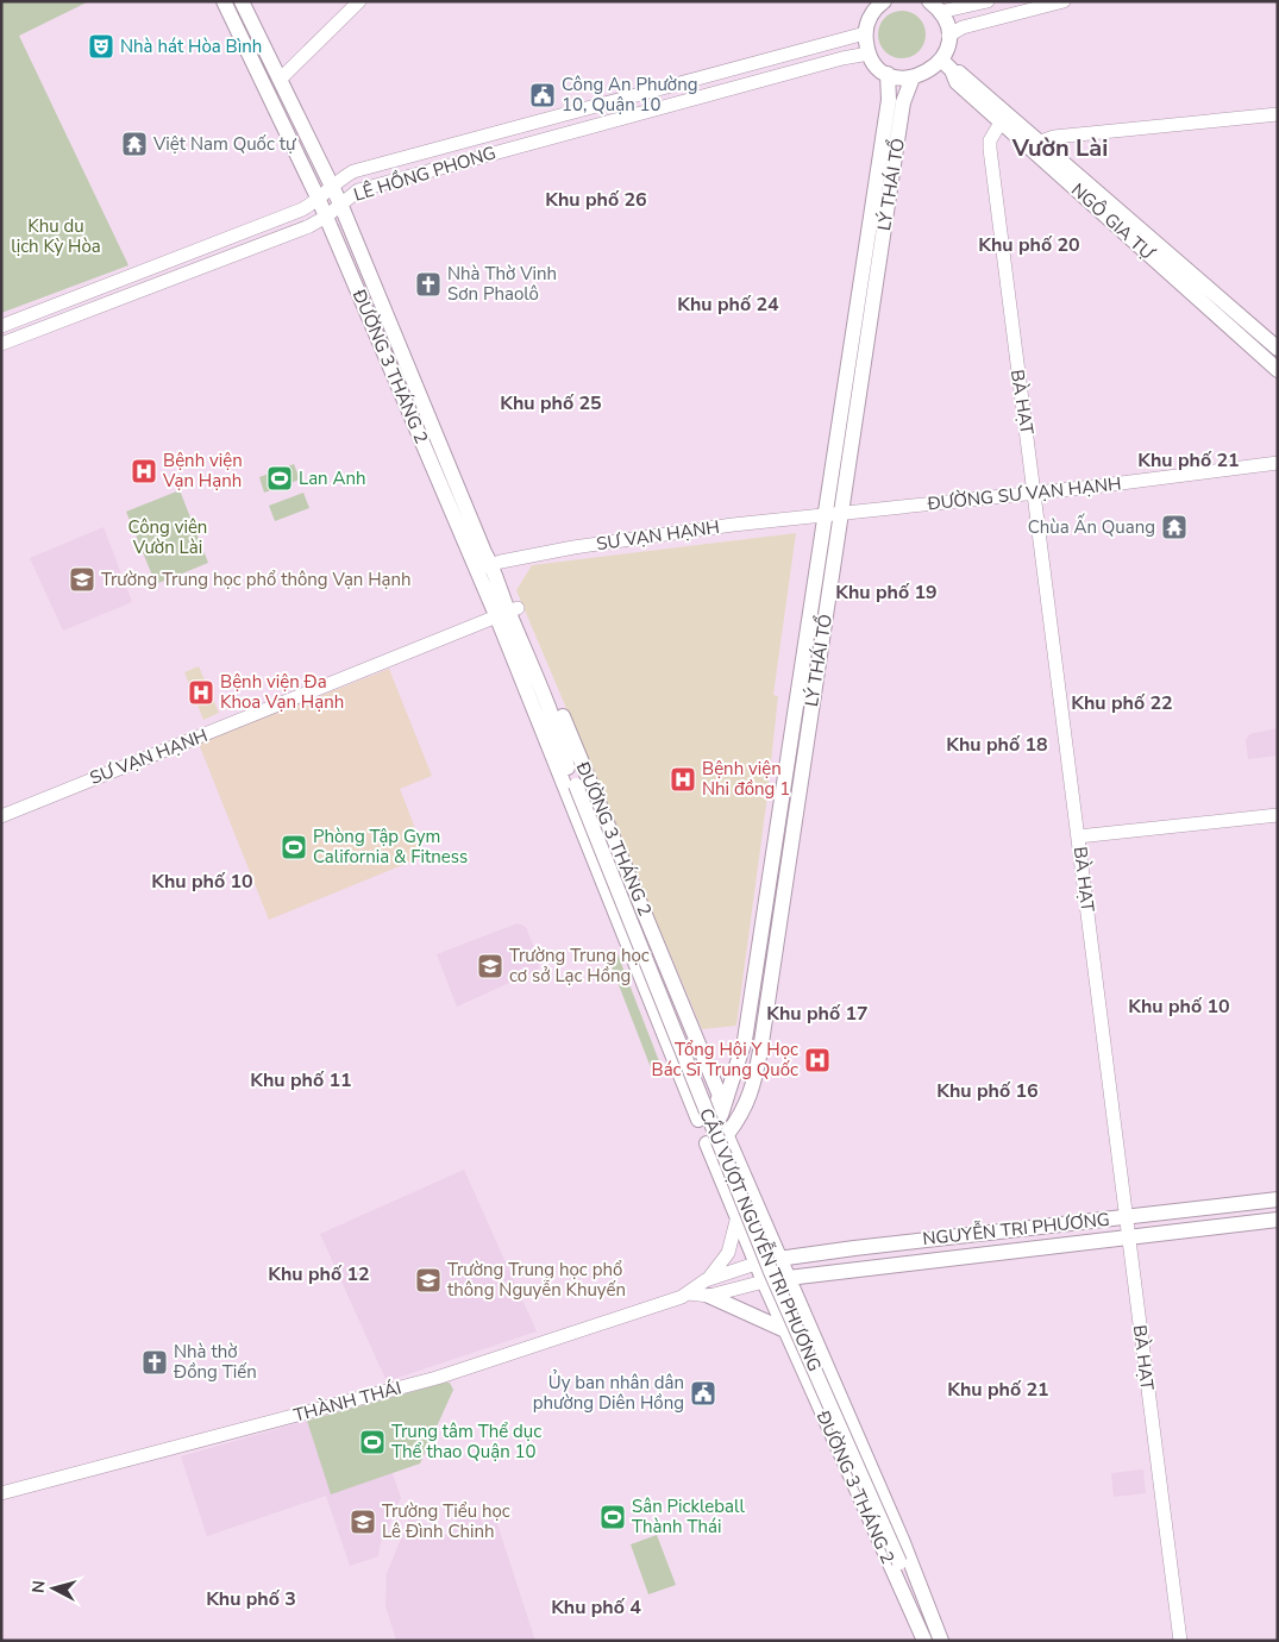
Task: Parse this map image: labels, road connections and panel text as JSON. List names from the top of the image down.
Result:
{
  "streets": {
    "main road": [
      "LÝ THÁI TỔ",
      "NGÔ GIA TỰ",
      "ĐƯỜNG 3 THÁNG 2",
      "NGUYỄN TRI PHƯƠNG",
      "CẦU VƯỢT NGUYỄN TRI PHƯƠNG"
    ],
    "street": [
      "LÊ HỒNG PHONG",
      "BÀ HẠT",
      "ĐƯỜNG SƯ VẠN HẠNH",
      "SƯ VẠN HẠNH",
      "THÀNH THÁI"
    ]
  },
  "crossings": [
    ["LÊ HỒNG PHONG", "ĐƯỜNG 3 THÁNG 2"],
    ["LÝ THÁI TỔ", "ĐƯỜNG 3 THÁNG 2"],
    ["LÝ THÁI TỔ", "ĐƯỜNG SƯ VẠN HẠNH"],
    ["LÝ THÁI TỔ", "SƯ VẠN HẠNH"],
    ["NGÔ GIA TỰ", "BÀ HẠT"],
    ["ĐƯỜNG 3 THÁNG 2", "SƯ VẠN HẠNH"],
    ["ĐƯỜNG 3 THÁNG 2", "NGUYỄN TRI PHƯƠNG"],
    ["ĐƯỜNG 3 THÁNG 2", "CẦU VƯỢT NGUYỄN TRI PHƯƠNG"],
    ["ĐƯỜNG 3 THÁNG 2", "THÀNH THÁI"],
    ["BÀ HẠT", "ĐƯỜNG SƯ VẠN HẠNH"],
    ["BÀ HẠT", "NGUYỄN TRI PHƯƠNG"],
    ["ĐƯỜNG SƯ VẠN HẠNH", "SƯ VẠN HẠNH"],
    ["NGUYỄN TRI PHƯƠNG", "THÀNH THÁI"]
  ],
  "districts": [
    "Vườn Lài",
    "Khu phố 26",
    "Khu phố 20",
    "Khu phố 24",
    "Khu phố 25",
    "Khu phố 21",
    "Khu phố 19",
    "Khu phố 22",
    "Khu phố 18",
    "Khu phố 10",
    "Khu phố 10",
    "Khu phố 17",
    "Khu phố 11",
    "Khu phố 16",
    "Khu phố 12",
    "Khu phố 21",
    "Khu phố 3",
    "Khu phố 4"
  ],
  "parks": ["Khu du lịch Kỳ Hòa", "Công viên Vườn Lài"],
  "places": {
    "theatre": ["Nhà hát Hòa Bình"],
    "public building": ["Công An Phường 10, Quận 10", "Ủy ban nhân dân phường Diên Hồng"],
    "temple": ["Việt Nam Quốc tự", "Chùa Ấn Quang"],
    "church": ["Nhà Thờ Vinh Sơn Phaolô", "Nhà thờ Đồng Tiến"],
    "hospital": [
      "Bệnh viện Vạn Hạnh",
      "Bệnh viện Đa Khoa Vạn Hạnh",
      "Bệnh viện Nhi đồng 1",
      "Tổng Hội Y Học Bác Sĩ Trung Quốc"
    ],
    "sports": [
      "Lan Anh",
      "Phòng Tập Gym California & Fitness",
      "Trung tâm Thể dục Thể thao Quận 10",
      "Sân Pickleball Thành Thái"
    ],
    "school or university": [
      "Trường Trung học phổ thông Vạn Hạnh",
      "Trường Trung học cơ sở Lạc Hồng",
      "Trường Trung học phổ thông Nguyễn Khuyến",
      "Trường Tiểu học Lê Đình Chinh"
    ]
  },
  "north": "left"
}
